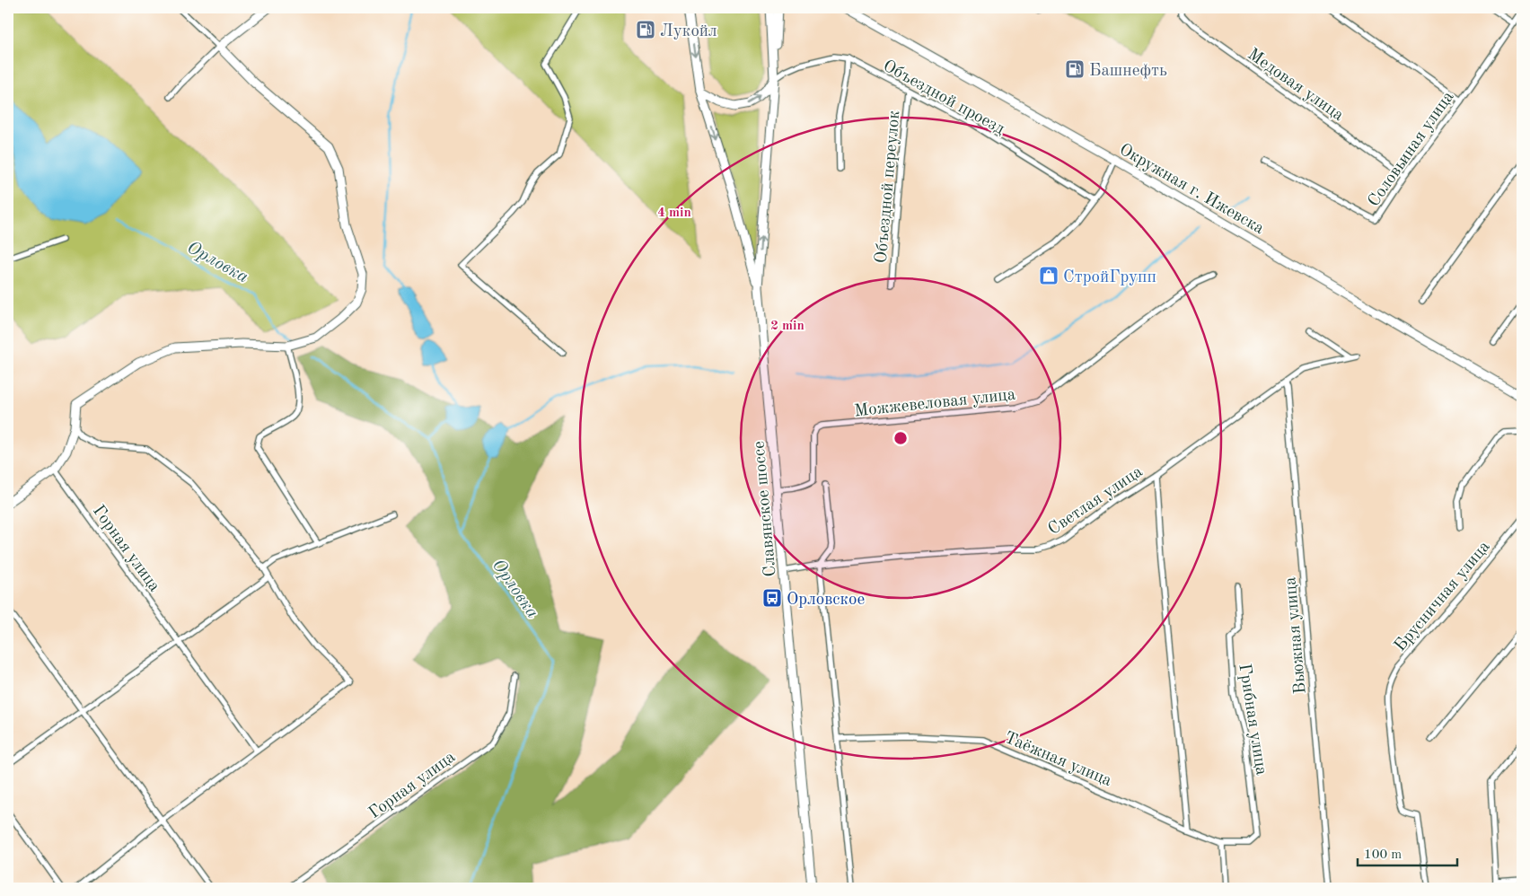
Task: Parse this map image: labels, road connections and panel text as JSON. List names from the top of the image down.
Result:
{
  "streets": {
    "main road": ["Окружная г. Ижевска", "Славянское шоссе"],
    "street": [
      "Медовая улица",
      "Объездной проезд",
      "Соловьиная улица",
      "Объездной переулок",
      "Можжевеловая улица",
      "Светлая улица",
      "Горная улица",
      "Брусничная улица",
      "Вьюжная улица",
      "Грибная улица",
      "Таёжная улица"
    ]
  },
  "crossings": [
    ["Медовая улица", "Соловьиная улица"],
    ["Объездной проезд", "Объездной переулок"],
    ["Объездной проезд", "Славянское шоссе"],
    ["Можжевеловая улица", "Славянское шоссе"],
    ["Светлая улица", "Славянское шоссе"],
    ["Светлая улица", "Вьюжная улица"],
    ["Грибная улица", "Таёжная улица"]
  ],
  "water": ["Орловка"],
  "places": {
    "fuel station": ["Лукойл", "Башнефть"],
    "shop": ["СтройГрупп"],
    "bus stop": ["Орловское"]
  },
  "scale_bar": "100 m",
  "rings": ["4 min", "2 min"]
}
